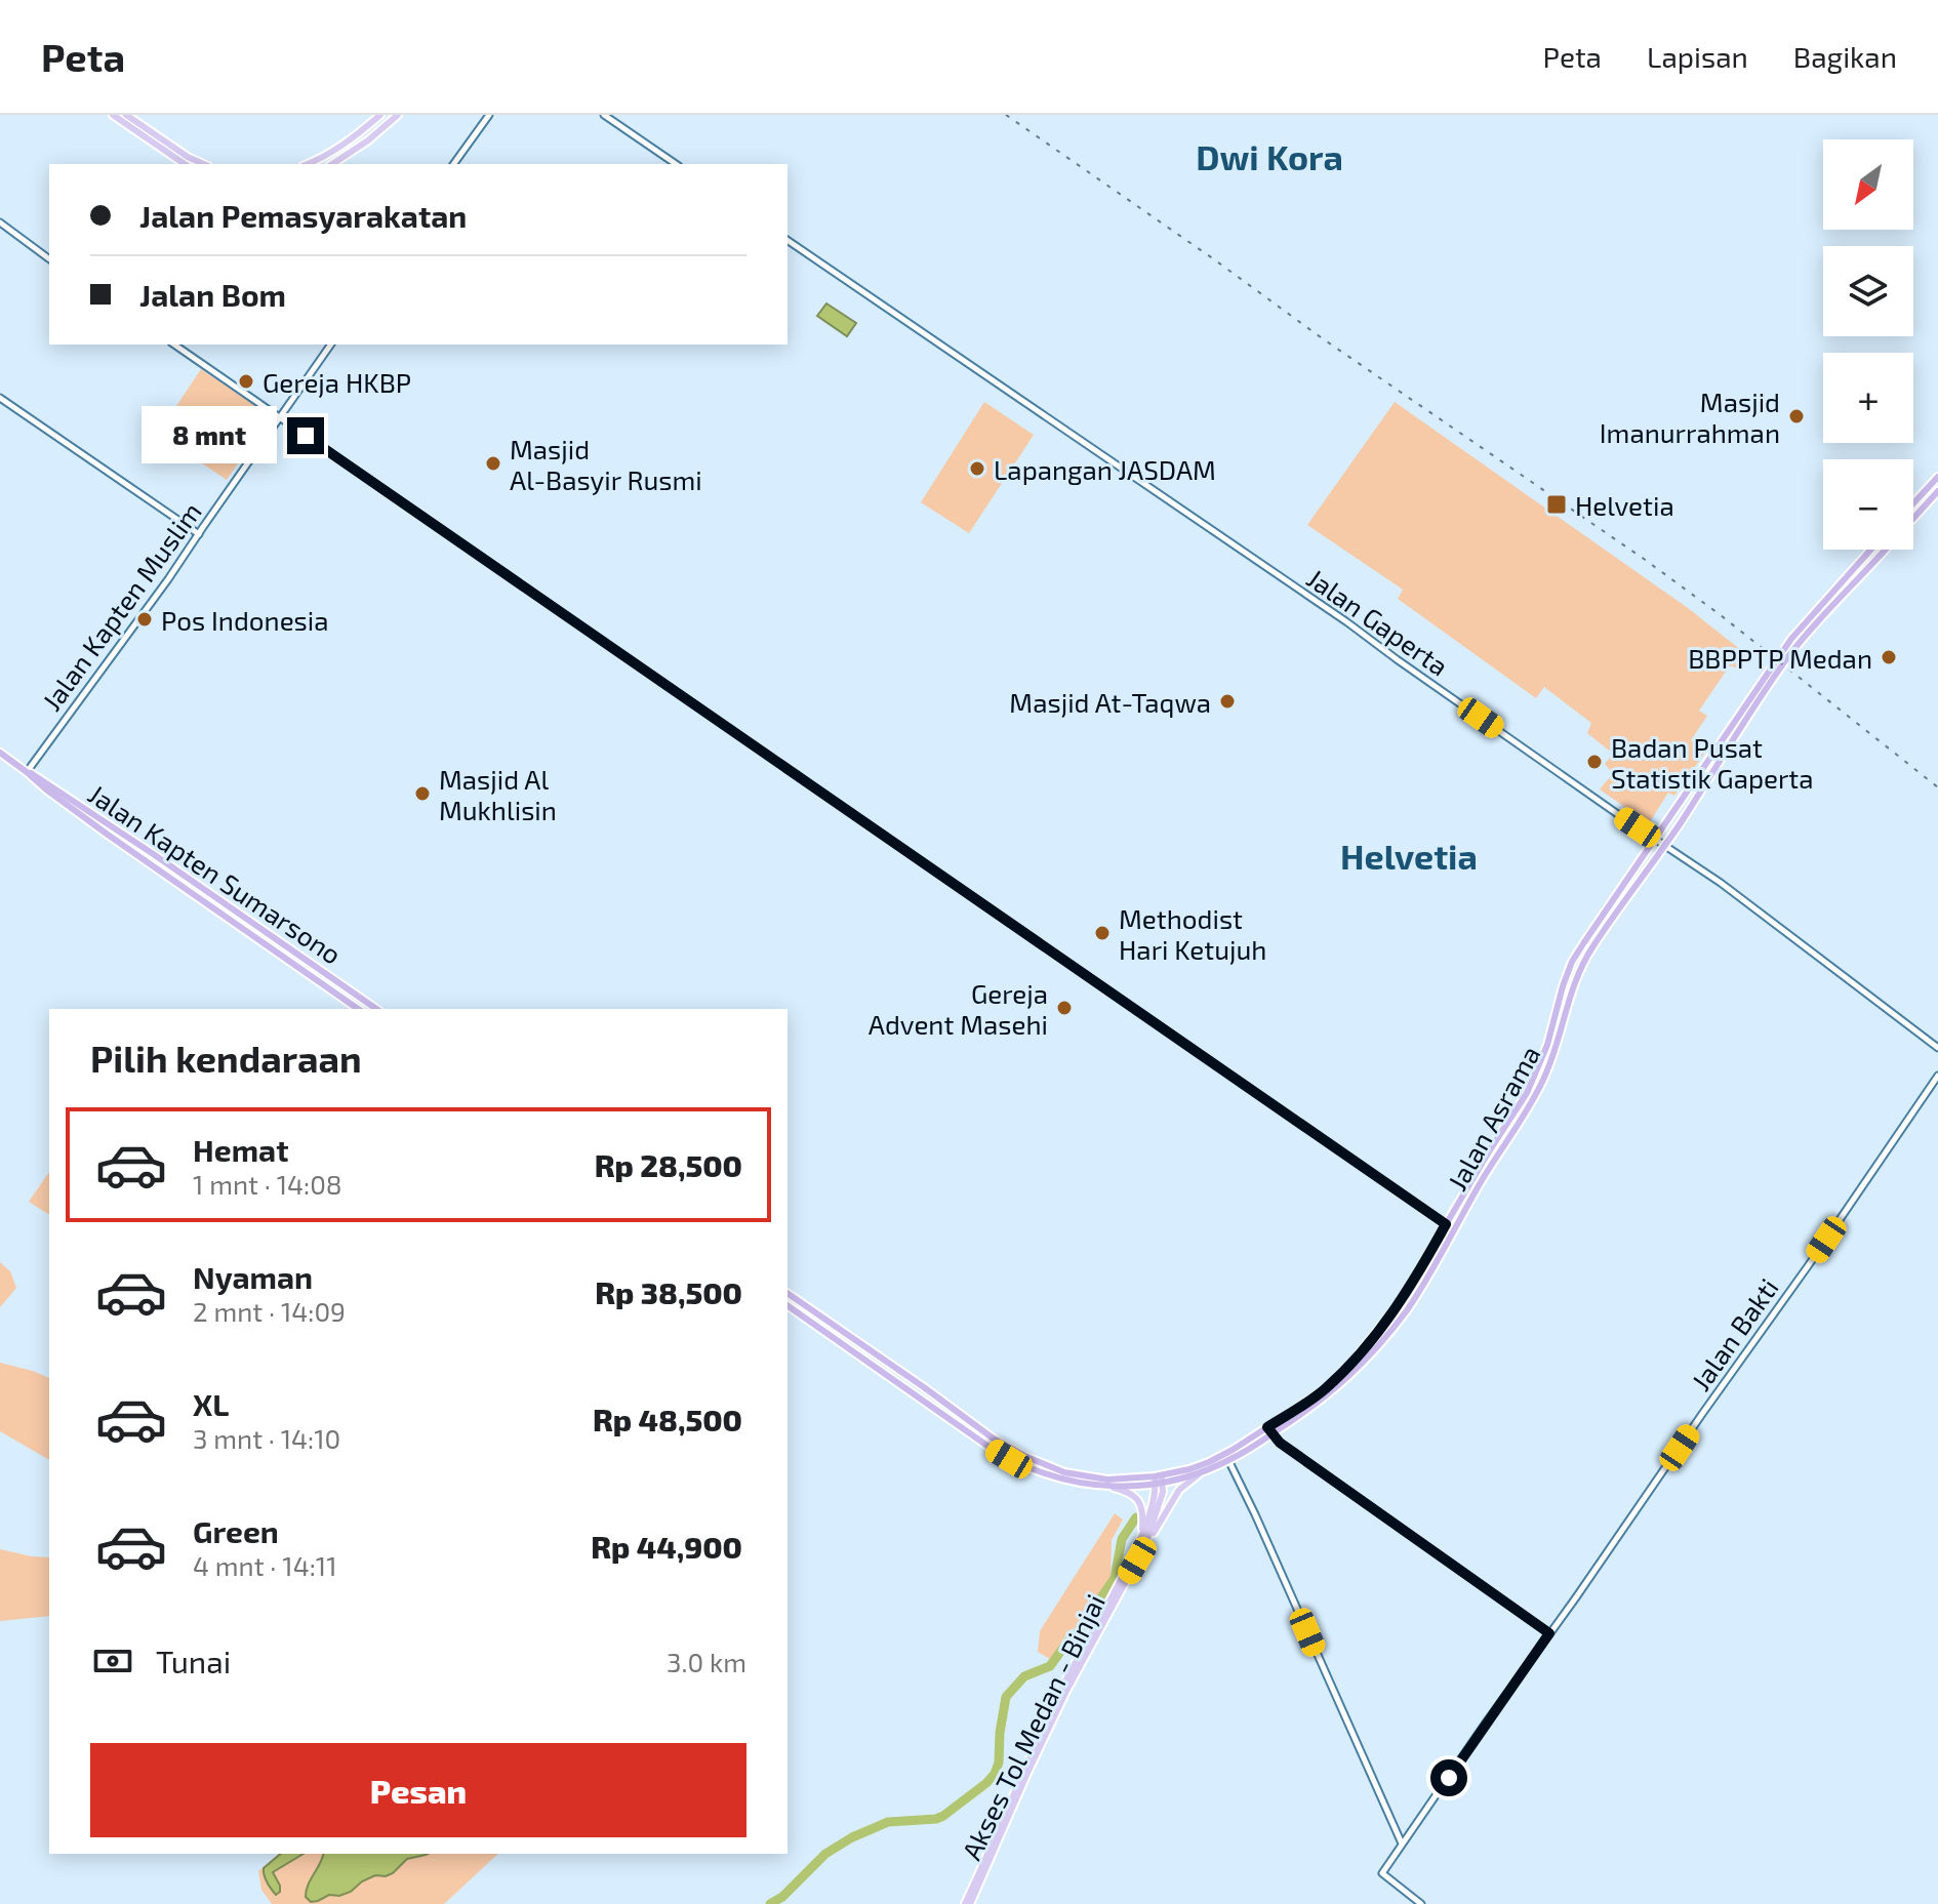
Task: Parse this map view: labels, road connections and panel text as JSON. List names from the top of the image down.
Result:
{
  "streets": {
    "highway": ["Jalan Kapten Sumarsono", "Jalan Asrama"],
    "main road": ["Akses Tol Medan - Binjai"],
    "street": ["Jalan Kapten Muslim", "Jalan Gaperta", "Jalan Bakti"]
  },
  "crossings": [
    ["Jalan Kapten Muslim", "Jalan Kapten Sumarsono"],
    ["Jalan Gaperta", "Jalan Asrama"],
    ["Jalan Asrama", "Akses Tol Medan - Binjai"]
  ],
  "districts": ["Dwi Kora", "Helvetia"],
  "places": {
    "other": [
      "Gereja HKBP",
      "Masjid Imanurrahman",
      "Masjid Al-Basyir Rusmi",
      "Lapangan JASDAM",
      "Pos Indonesia",
      "BBPPTP Medan",
      "Masjid At-Taqwa",
      "Badan Pusat Statistik Gaperta",
      "Masjid Al Mukhlisin",
      "Methodist Hari Ketujuh",
      "Gereja Advent Masehi"
    ],
    "transit": ["Helvetia"]
  },
  "north": "bottom left",
  "page": {
    "header": "Peta",
    "nav": ["Peta", "Lapisan", "Bagikan"],
    "map_buttons": ["+", "−"],
    "banner": ["Jalan Pemasyarakatan", "Jalan Bom"],
    "bubble": "8 mnt",
    "heading": "Pilih kendaraan",
    "list": [
      {
        "name": "Hemat",
        "note": "1 mnt · 14:08",
        "value": "Rp 28,500"
      },
      {
        "name": "Nyaman",
        "note": "2 mnt · 14:09",
        "value": "Rp 38,500"
      },
      {
        "name": "XL",
        "note": "3 mnt · 14:10",
        "value": "Rp 48,500"
      },
      {
        "name": "Green",
        "note": "4 mnt · 14:11",
        "value": "Rp 44,900"
      }
    ],
    "pay": ["Tunai", "3.0 km"],
    "buttons": "Pesan"
  }
}
